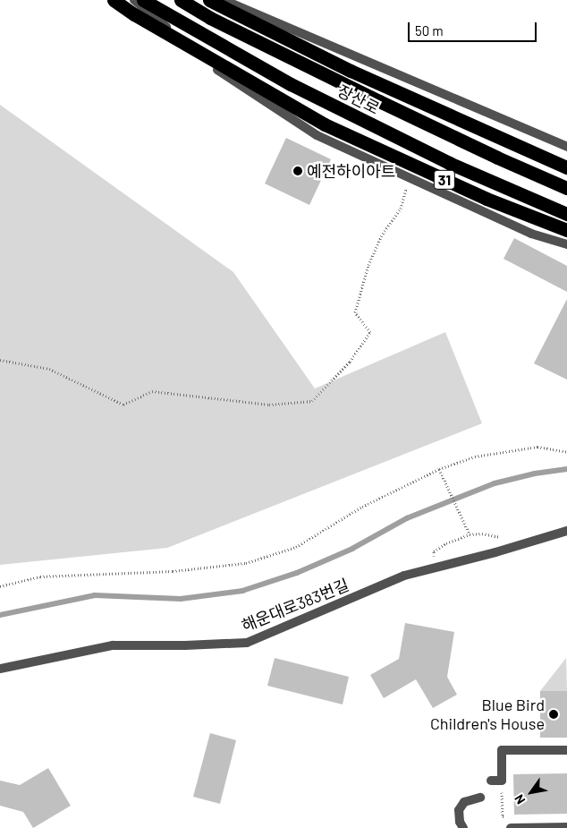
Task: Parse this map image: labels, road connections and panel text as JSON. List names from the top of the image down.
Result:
{
  "streets": {
    "highway": ["장산로", "31"],
    "street": ["해운대로383번길"]
  },
  "places": ["예전하이아트", "Blue Bird Children's House"],
  "scale_bar": "50 m",
  "north": "bottom left"
}
